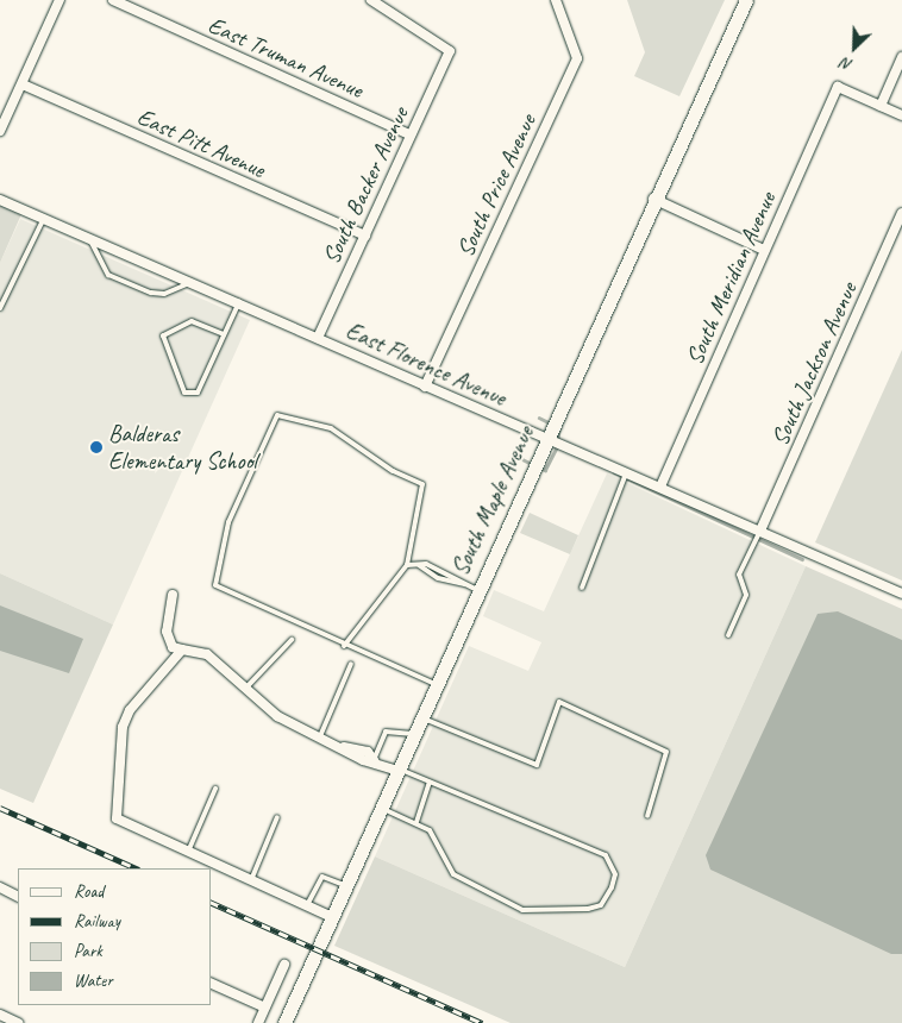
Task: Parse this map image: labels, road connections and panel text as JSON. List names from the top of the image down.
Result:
{
  "streets": {
    "main road": ["South Maple Avenue"],
    "street": [
      "East Truman Avenue",
      "East Pitt Avenue",
      "South Backer Avenue",
      "South Price Avenue",
      "South Meridian Avenue",
      "East Florence Avenue",
      "South Jackson Avenue"
    ]
  },
  "crossings": [
    ["East Truman Avenue", "South Backer Avenue"],
    ["East Pitt Avenue", "South Backer Avenue"],
    ["South Backer Avenue", "East Florence Avenue"],
    ["South Price Avenue", "East Florence Avenue"],
    ["South Meridian Avenue", "East Florence Avenue"],
    ["East Florence Avenue", "South Jackson Avenue"],
    ["East Florence Avenue", "South Maple Avenue"]
  ],
  "places": ["Balderas Elementary School"],
  "legend": [
    "Road",
    "Railway",
    "Park",
    "Water"
  ],
  "north": "bottom left"
}
